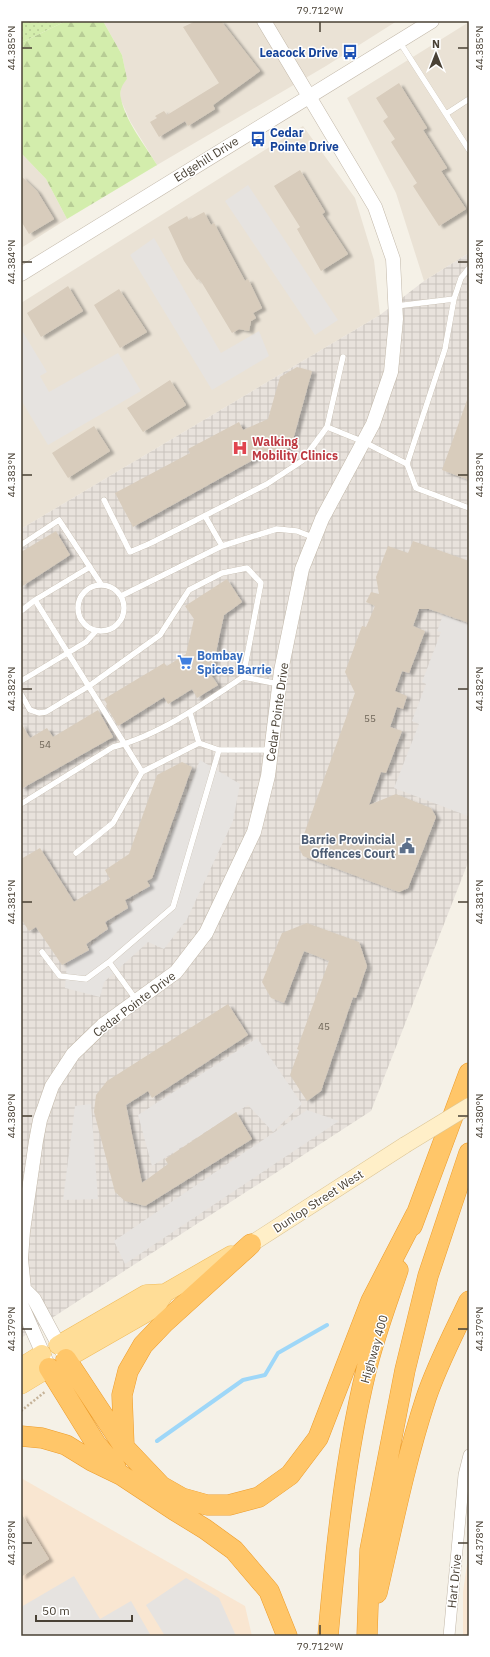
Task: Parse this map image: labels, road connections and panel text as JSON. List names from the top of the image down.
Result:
{
  "streets": {
    "highway": ["Highway 400"],
    "main road": ["Dunlop Street West"],
    "street": ["Edgehill Drive", "Cedar Pointe Drive", "Hart Drive"]
  },
  "crossings": [
    ["Edgehill Drive", "Cedar Pointe Drive"],
    ["Cedar Pointe Drive", "Dunlop Street West"]
  ],
  "places": {
    "bus stop": ["Leacock Drive", "Cedar Pointe Drive"],
    "hospital": ["Walking Mobility Clinics"],
    "supermarket": ["Bombay Spices Barrie"],
    "public building": ["Barrie Provincial Offences Court"]
  },
  "house_numbers": ["55", "54", "45"],
  "scale_bar": "50 m",
  "north": "top",
  "coordinates": [
    "79.712°W",
    "44.385°N",
    "44.384°N",
    "44.383°N",
    "44.382°N",
    "44.381°N",
    "44.380°N",
    "44.379°N",
    "44.378°N"
  ]
}
